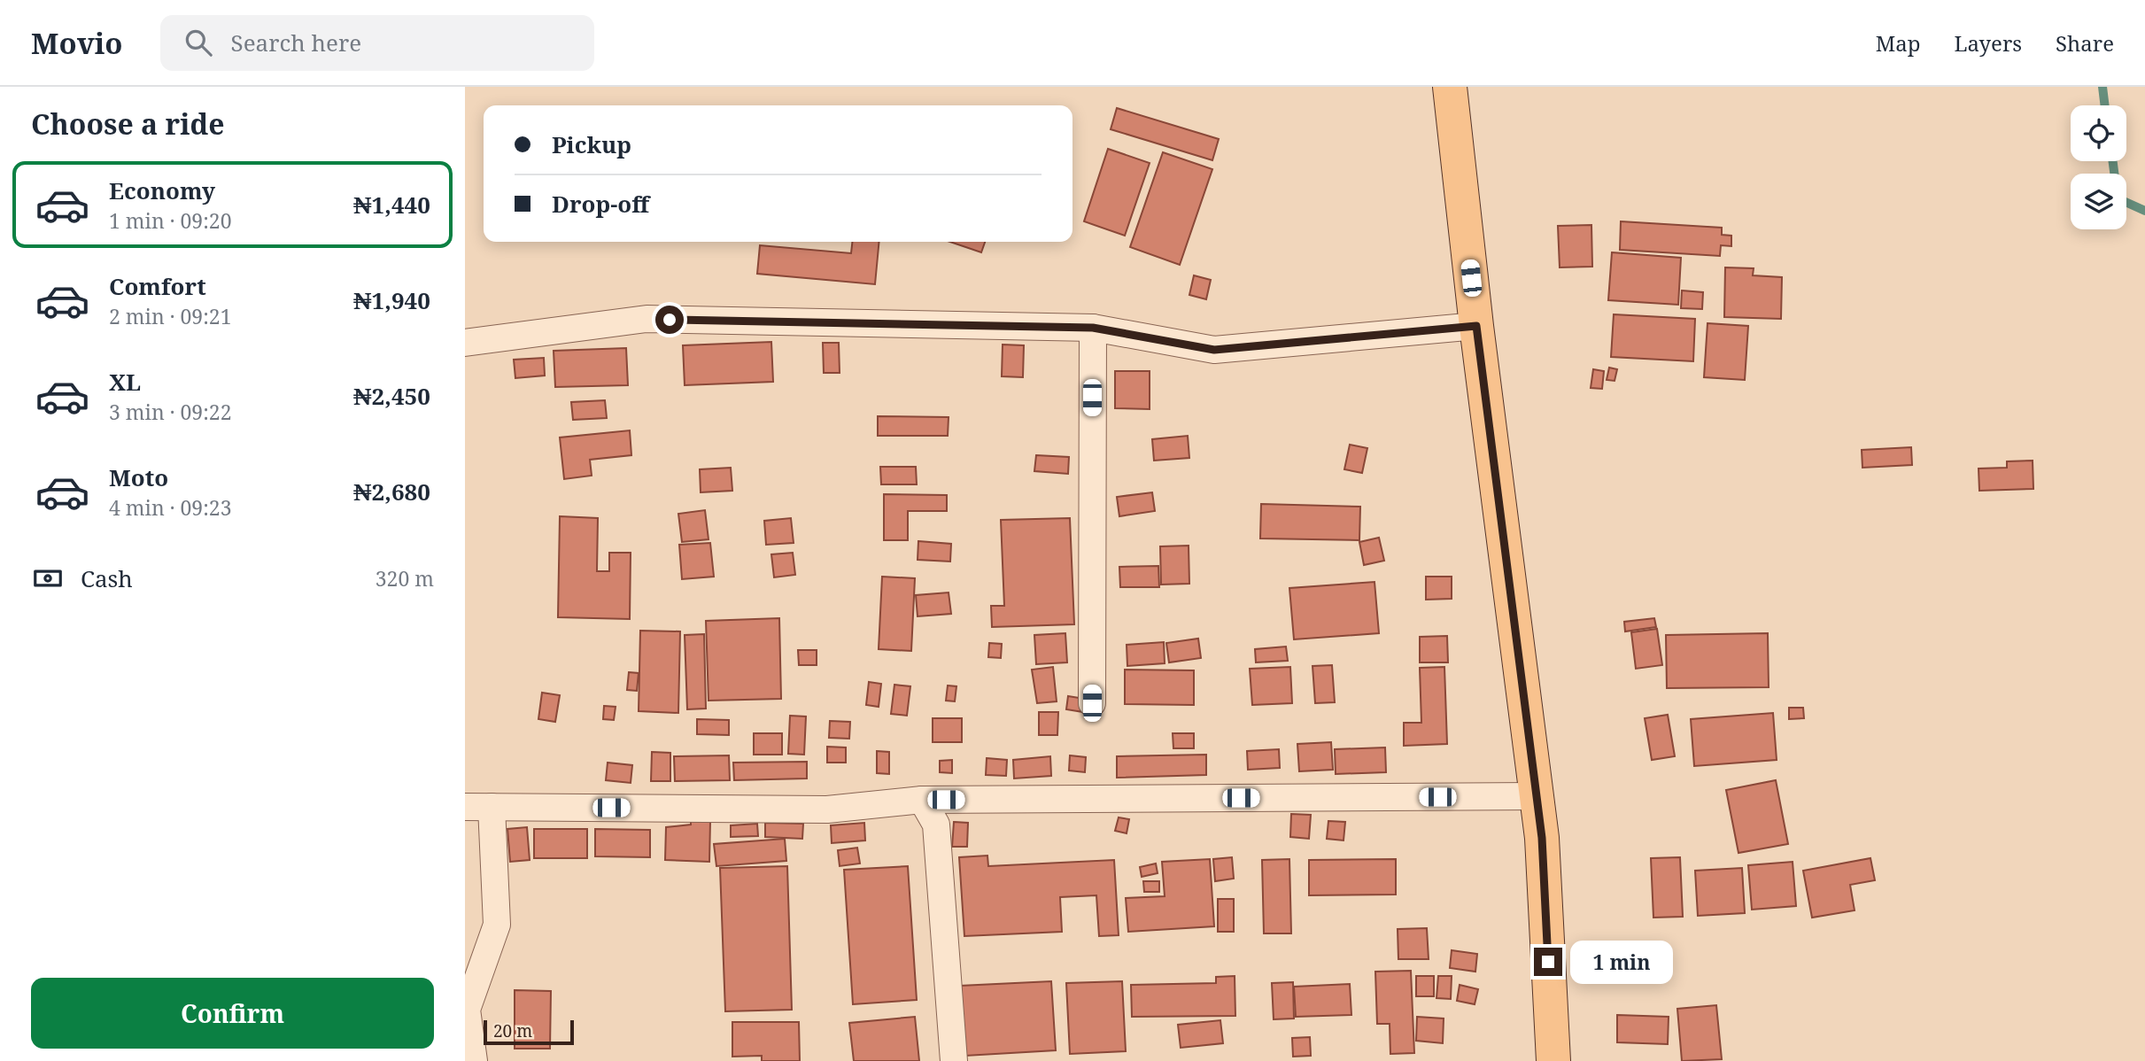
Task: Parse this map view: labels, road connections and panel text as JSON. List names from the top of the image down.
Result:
{
  "scale_bar": "20 m",
  "page": {
    "header": "Movio",
    "search": "Search here",
    "nav": ["Map", "Layers", "Share"],
    "heading": "Choose a ride",
    "banner": ["Pickup", "Drop-off"],
    "list": [
      {
        "name": "Economy",
        "note": "1 min · 09:20",
        "value": "₦1,440"
      },
      {
        "name": "Comfort",
        "note": "2 min · 09:21",
        "value": "₦1,940"
      },
      {
        "name": "XL",
        "note": "3 min · 09:22",
        "value": "₦2,450"
      },
      {
        "name": "Moto",
        "note": "4 min · 09:23",
        "value": "₦2,680"
      }
    ],
    "pay": ["Cash", "320 m"],
    "bubble": "1 min",
    "buttons": "Confirm",
    "scale": "20 m"
  }
}
